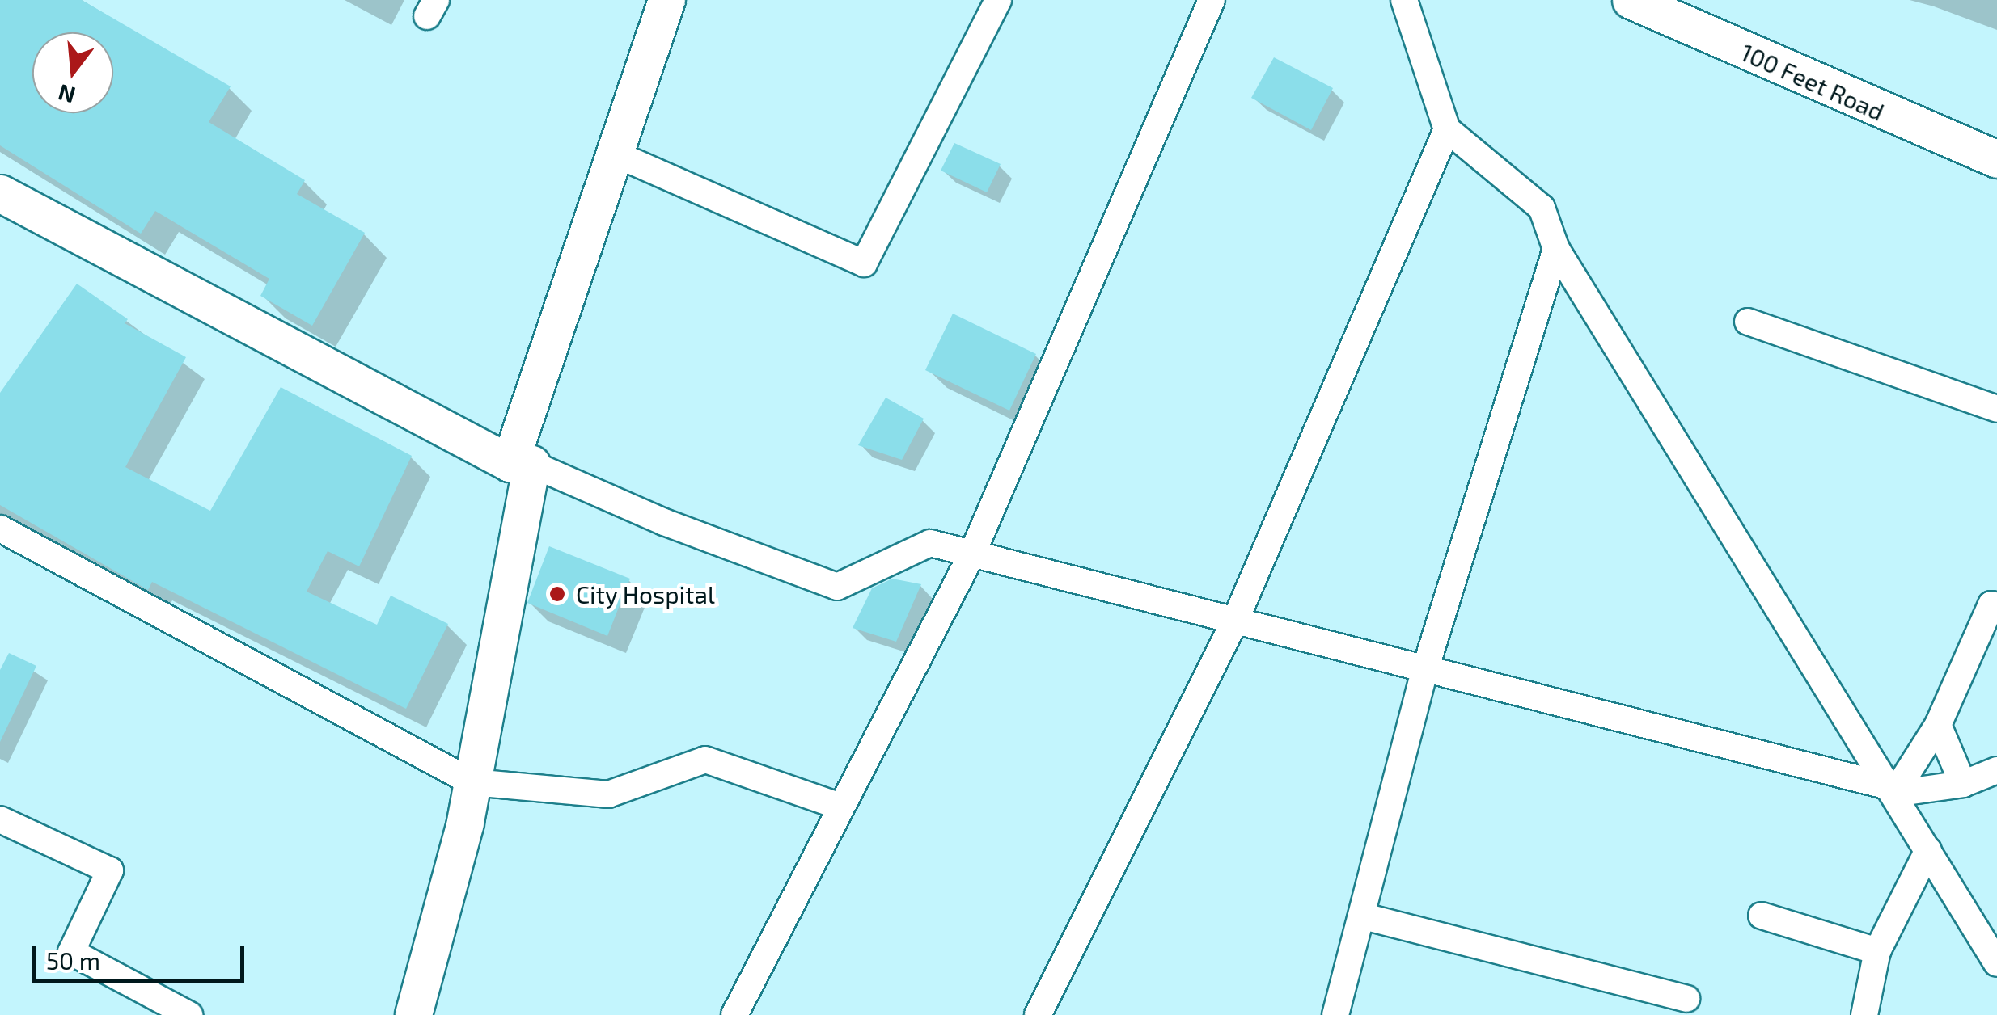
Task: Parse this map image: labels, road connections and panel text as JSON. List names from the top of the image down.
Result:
{
  "streets": {
    "street": ["100 Feet Road"]
  },
  "places": ["City Hospital"],
  "scale_bar": "50 m",
  "north": "bottom"
}
